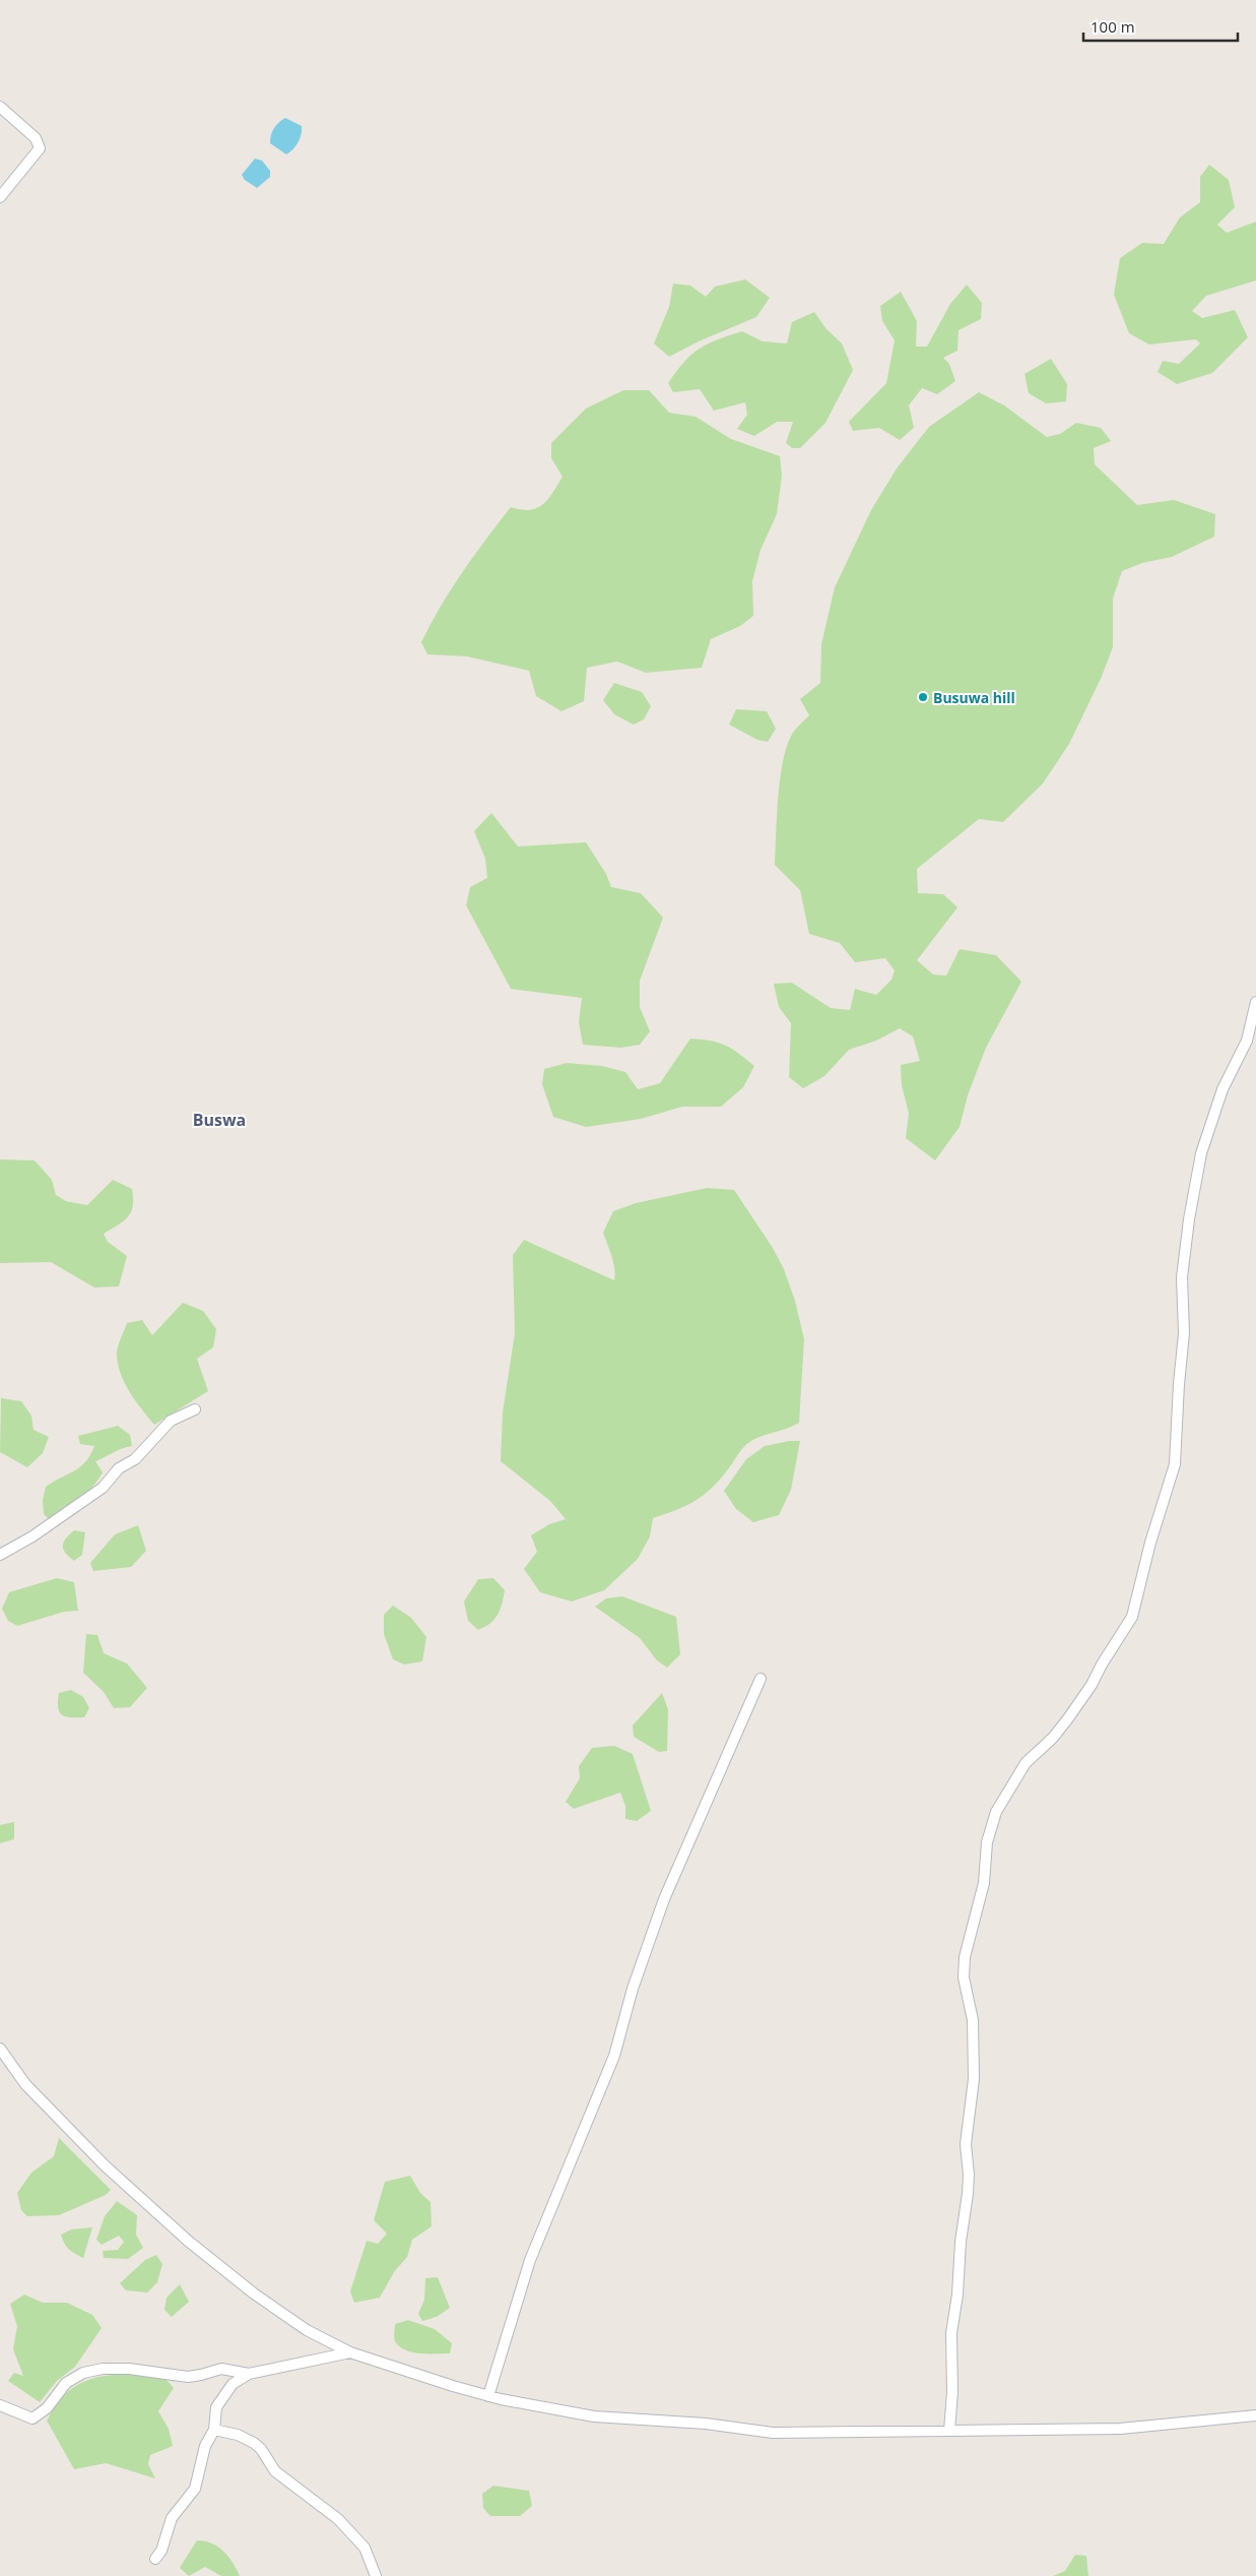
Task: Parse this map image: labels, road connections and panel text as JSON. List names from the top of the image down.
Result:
{
  "districts": ["Buswa"],
  "places": ["Busuwa hill"],
  "scale_bar": "100 m"
}
